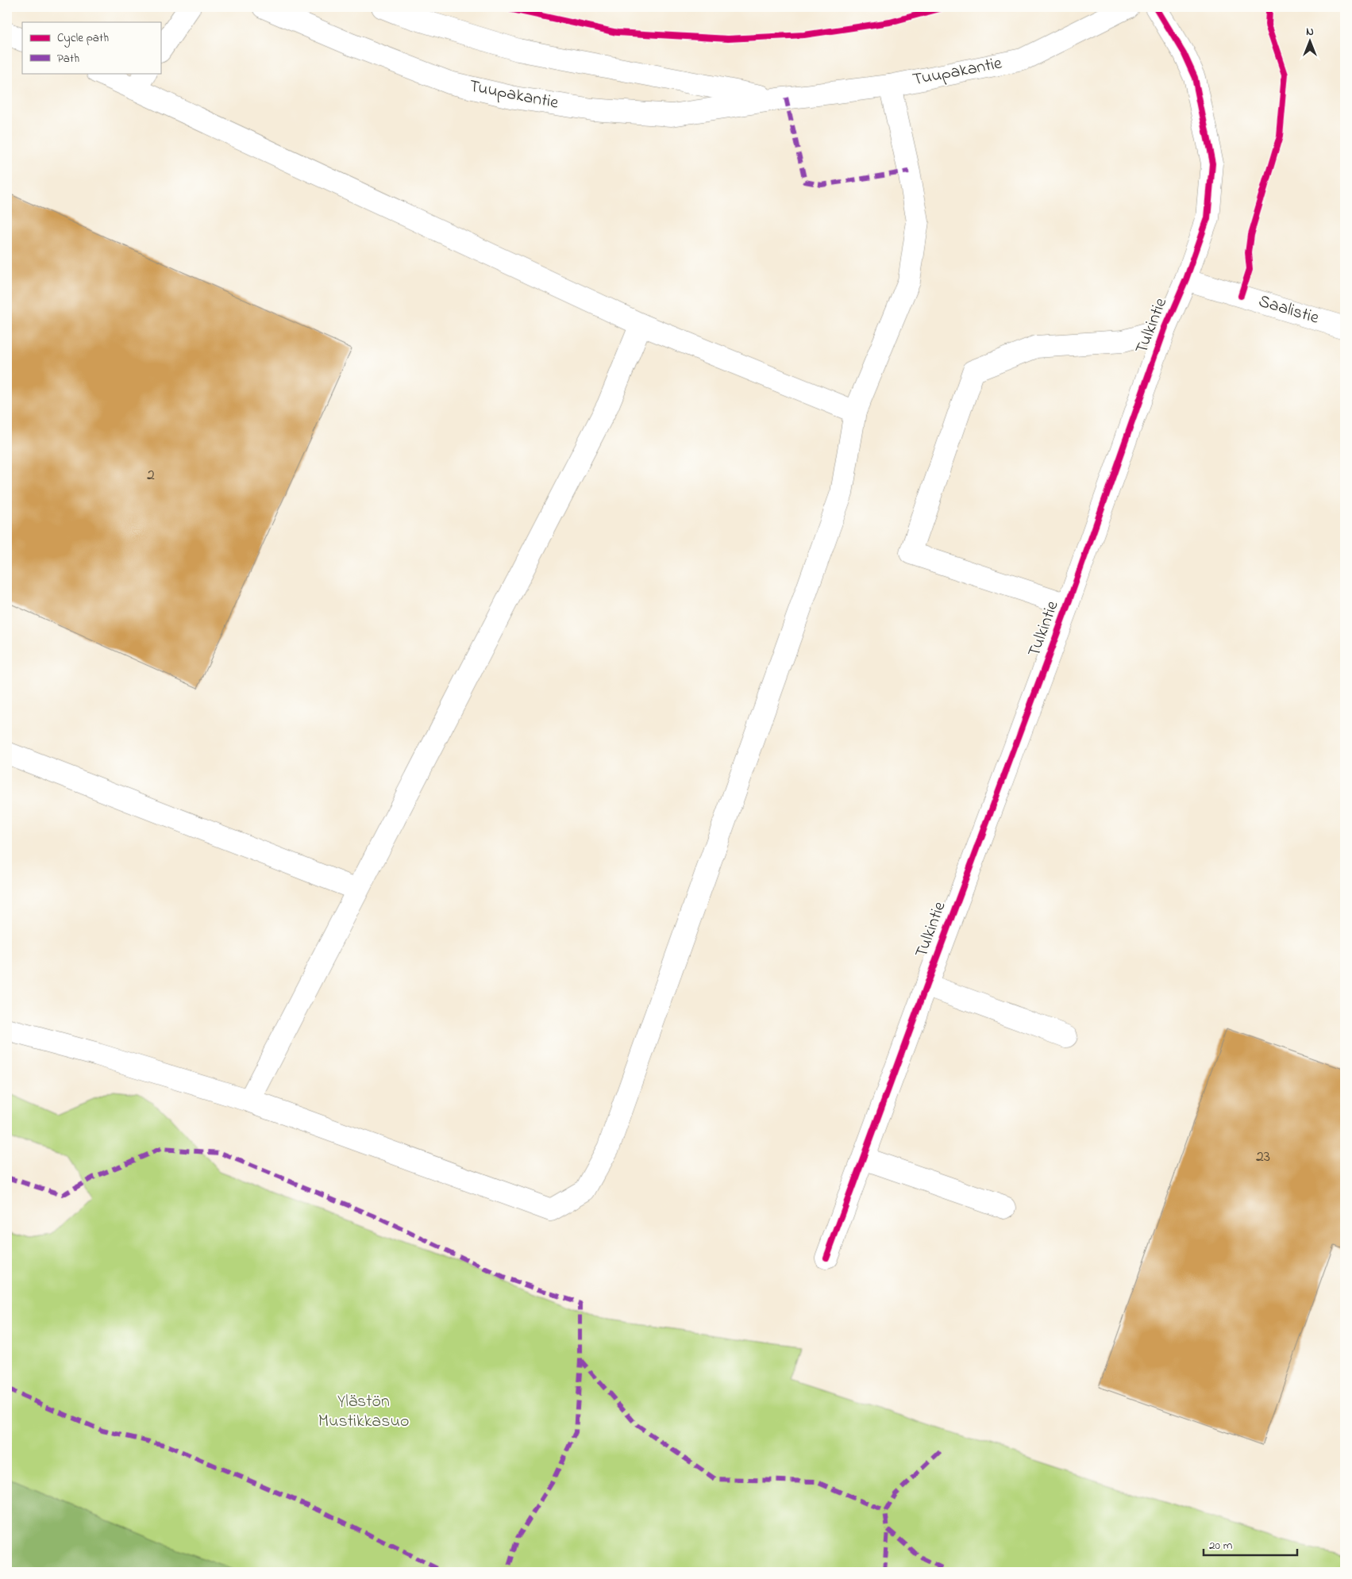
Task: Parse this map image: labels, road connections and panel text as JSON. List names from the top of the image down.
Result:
{
  "streets": {
    "street": ["Tuupakantie", "Saalistie", "Tulkintie"]
  },
  "crossings": [
    ["Saalistie", "Tulkintie"]
  ],
  "parks": ["Ylästön Mustikkasuo"],
  "house_numbers": ["2", "23"],
  "legend": ["Cycle path", "Path"],
  "scale_bar": "20 m",
  "north": "top"
}
